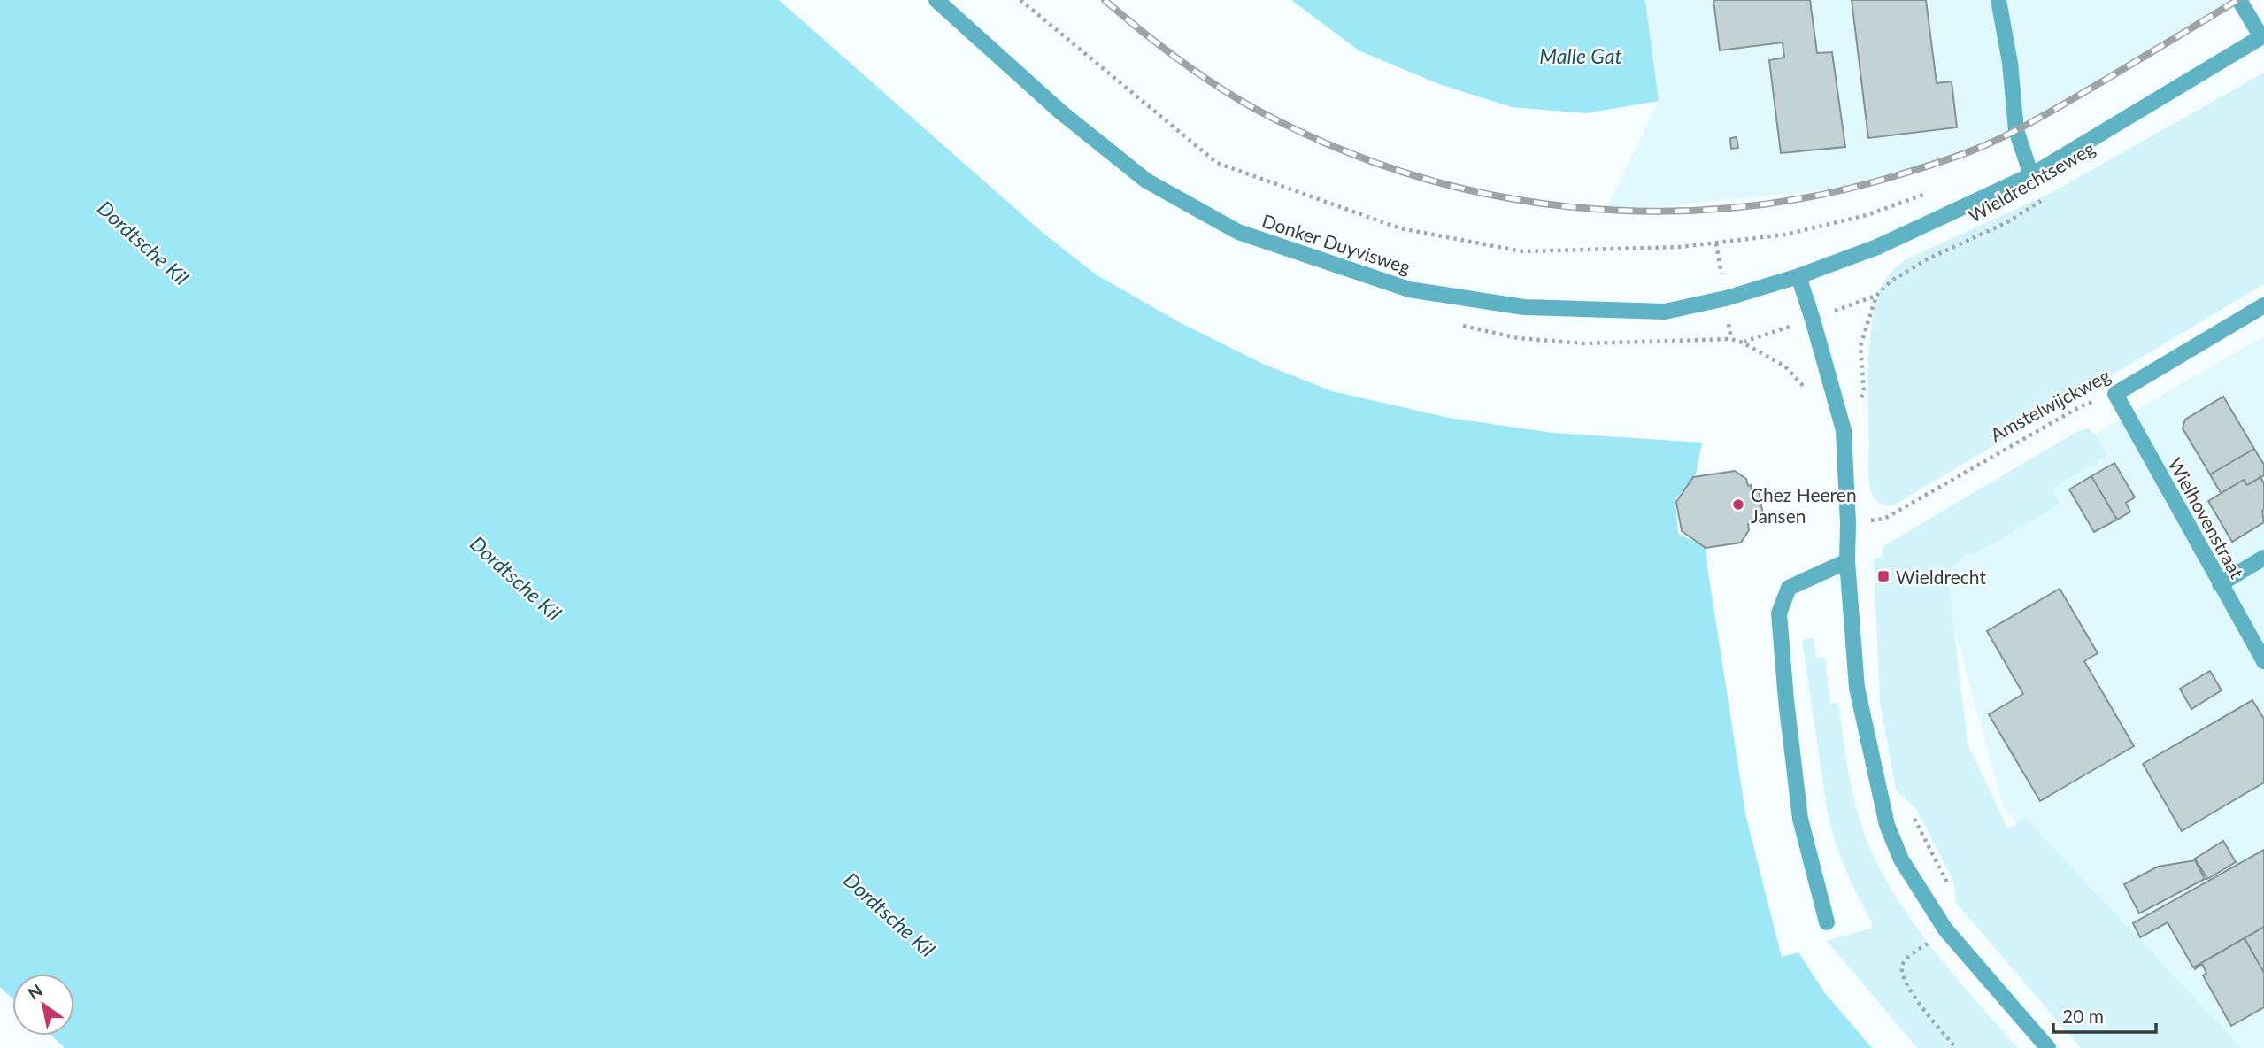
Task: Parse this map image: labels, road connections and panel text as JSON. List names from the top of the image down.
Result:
{
  "streets": {
    "street": [
      "Wieldrechtseweg",
      "Donker Duyvisweg",
      "Amstelwijckweg",
      "Wielhovenstraat"
    ]
  },
  "crossings": [
    ["Wieldrechtseweg", "Donker Duyvisweg"],
    ["Amstelwijckweg", "Wielhovenstraat"]
  ],
  "water": ["Malle Gat", "Dordtsche Kil"],
  "places": {
    "other": ["Chez Heeren Jansen"],
    "transit": ["Wieldrecht"]
  },
  "scale_bar": "20 m",
  "north": "top left"
}
